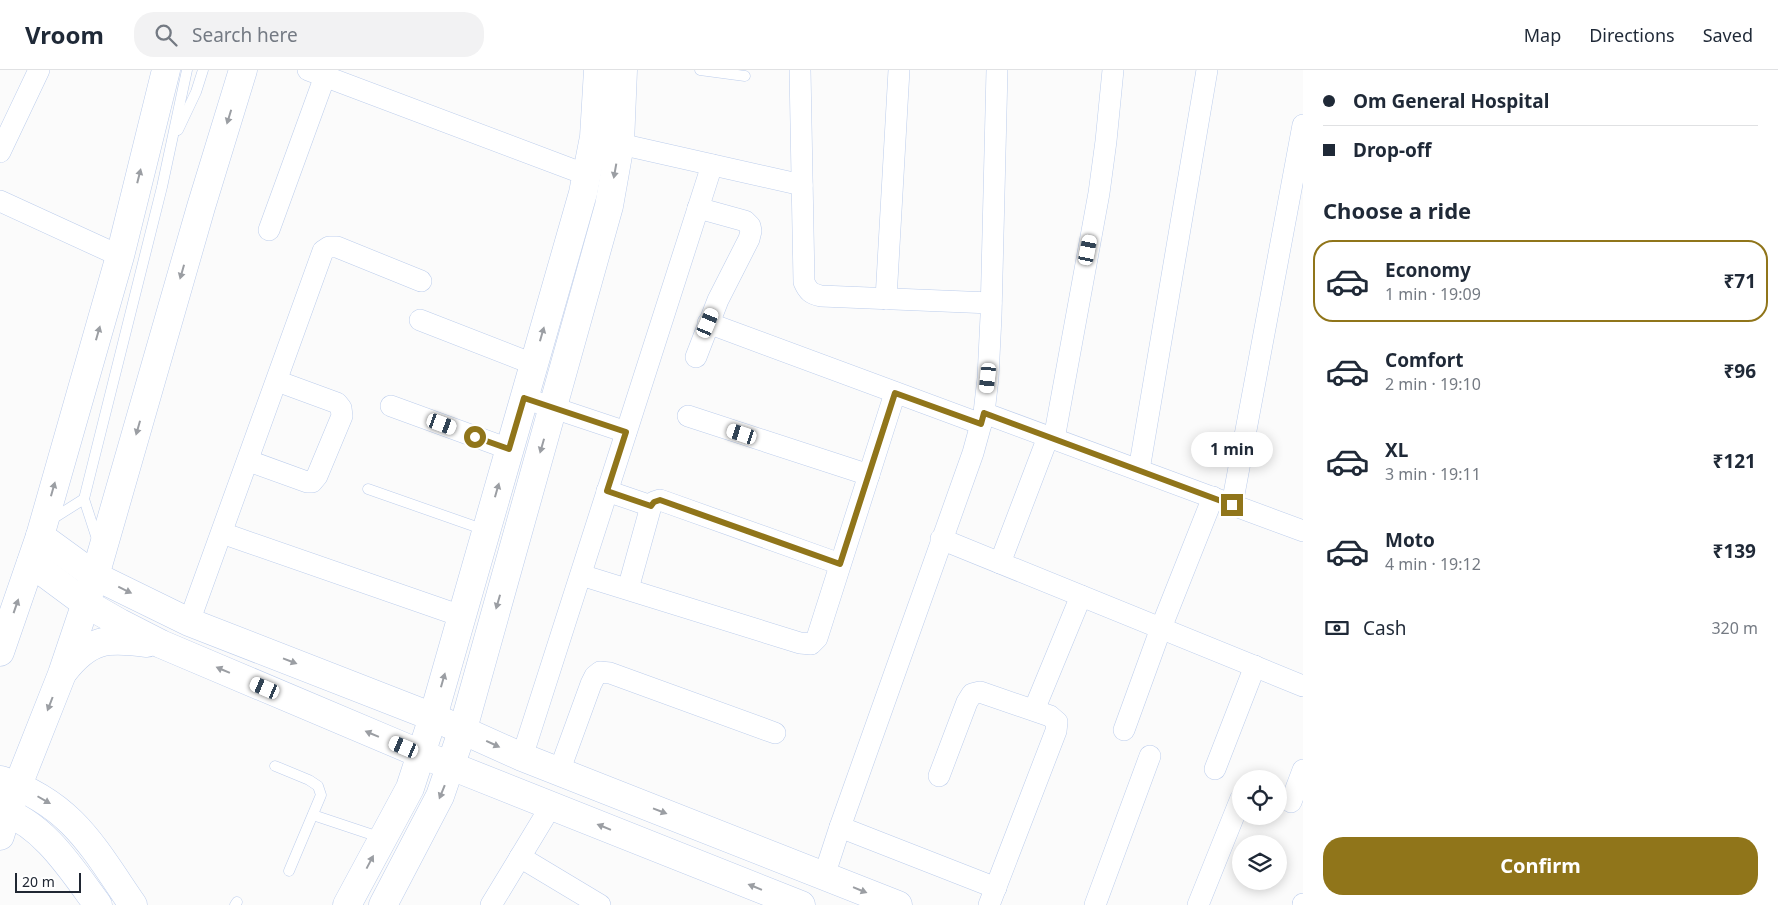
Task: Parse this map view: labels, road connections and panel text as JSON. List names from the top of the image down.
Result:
{
  "scale_bar": "20 m",
  "page": {
    "header": "Vroom",
    "search": "Search here",
    "nav": ["Map", "Directions", "Saved"],
    "banner": ["Om General Hospital", "Drop-off"],
    "heading": "Choose a ride",
    "list": [
      {
        "name": "Economy",
        "note": "1 min · 19:09",
        "value": "₹71"
      },
      {
        "name": "Comfort",
        "note": "2 min · 19:10",
        "value": "₹96"
      },
      {
        "name": "XL",
        "note": "3 min · 19:11",
        "value": "₹121"
      },
      {
        "name": "Moto",
        "note": "4 min · 19:12",
        "value": "₹139"
      }
    ],
    "bubble": "1 min",
    "pay": ["Cash", "320 m"],
    "buttons": "Confirm",
    "scale": "20 m"
  }
}
